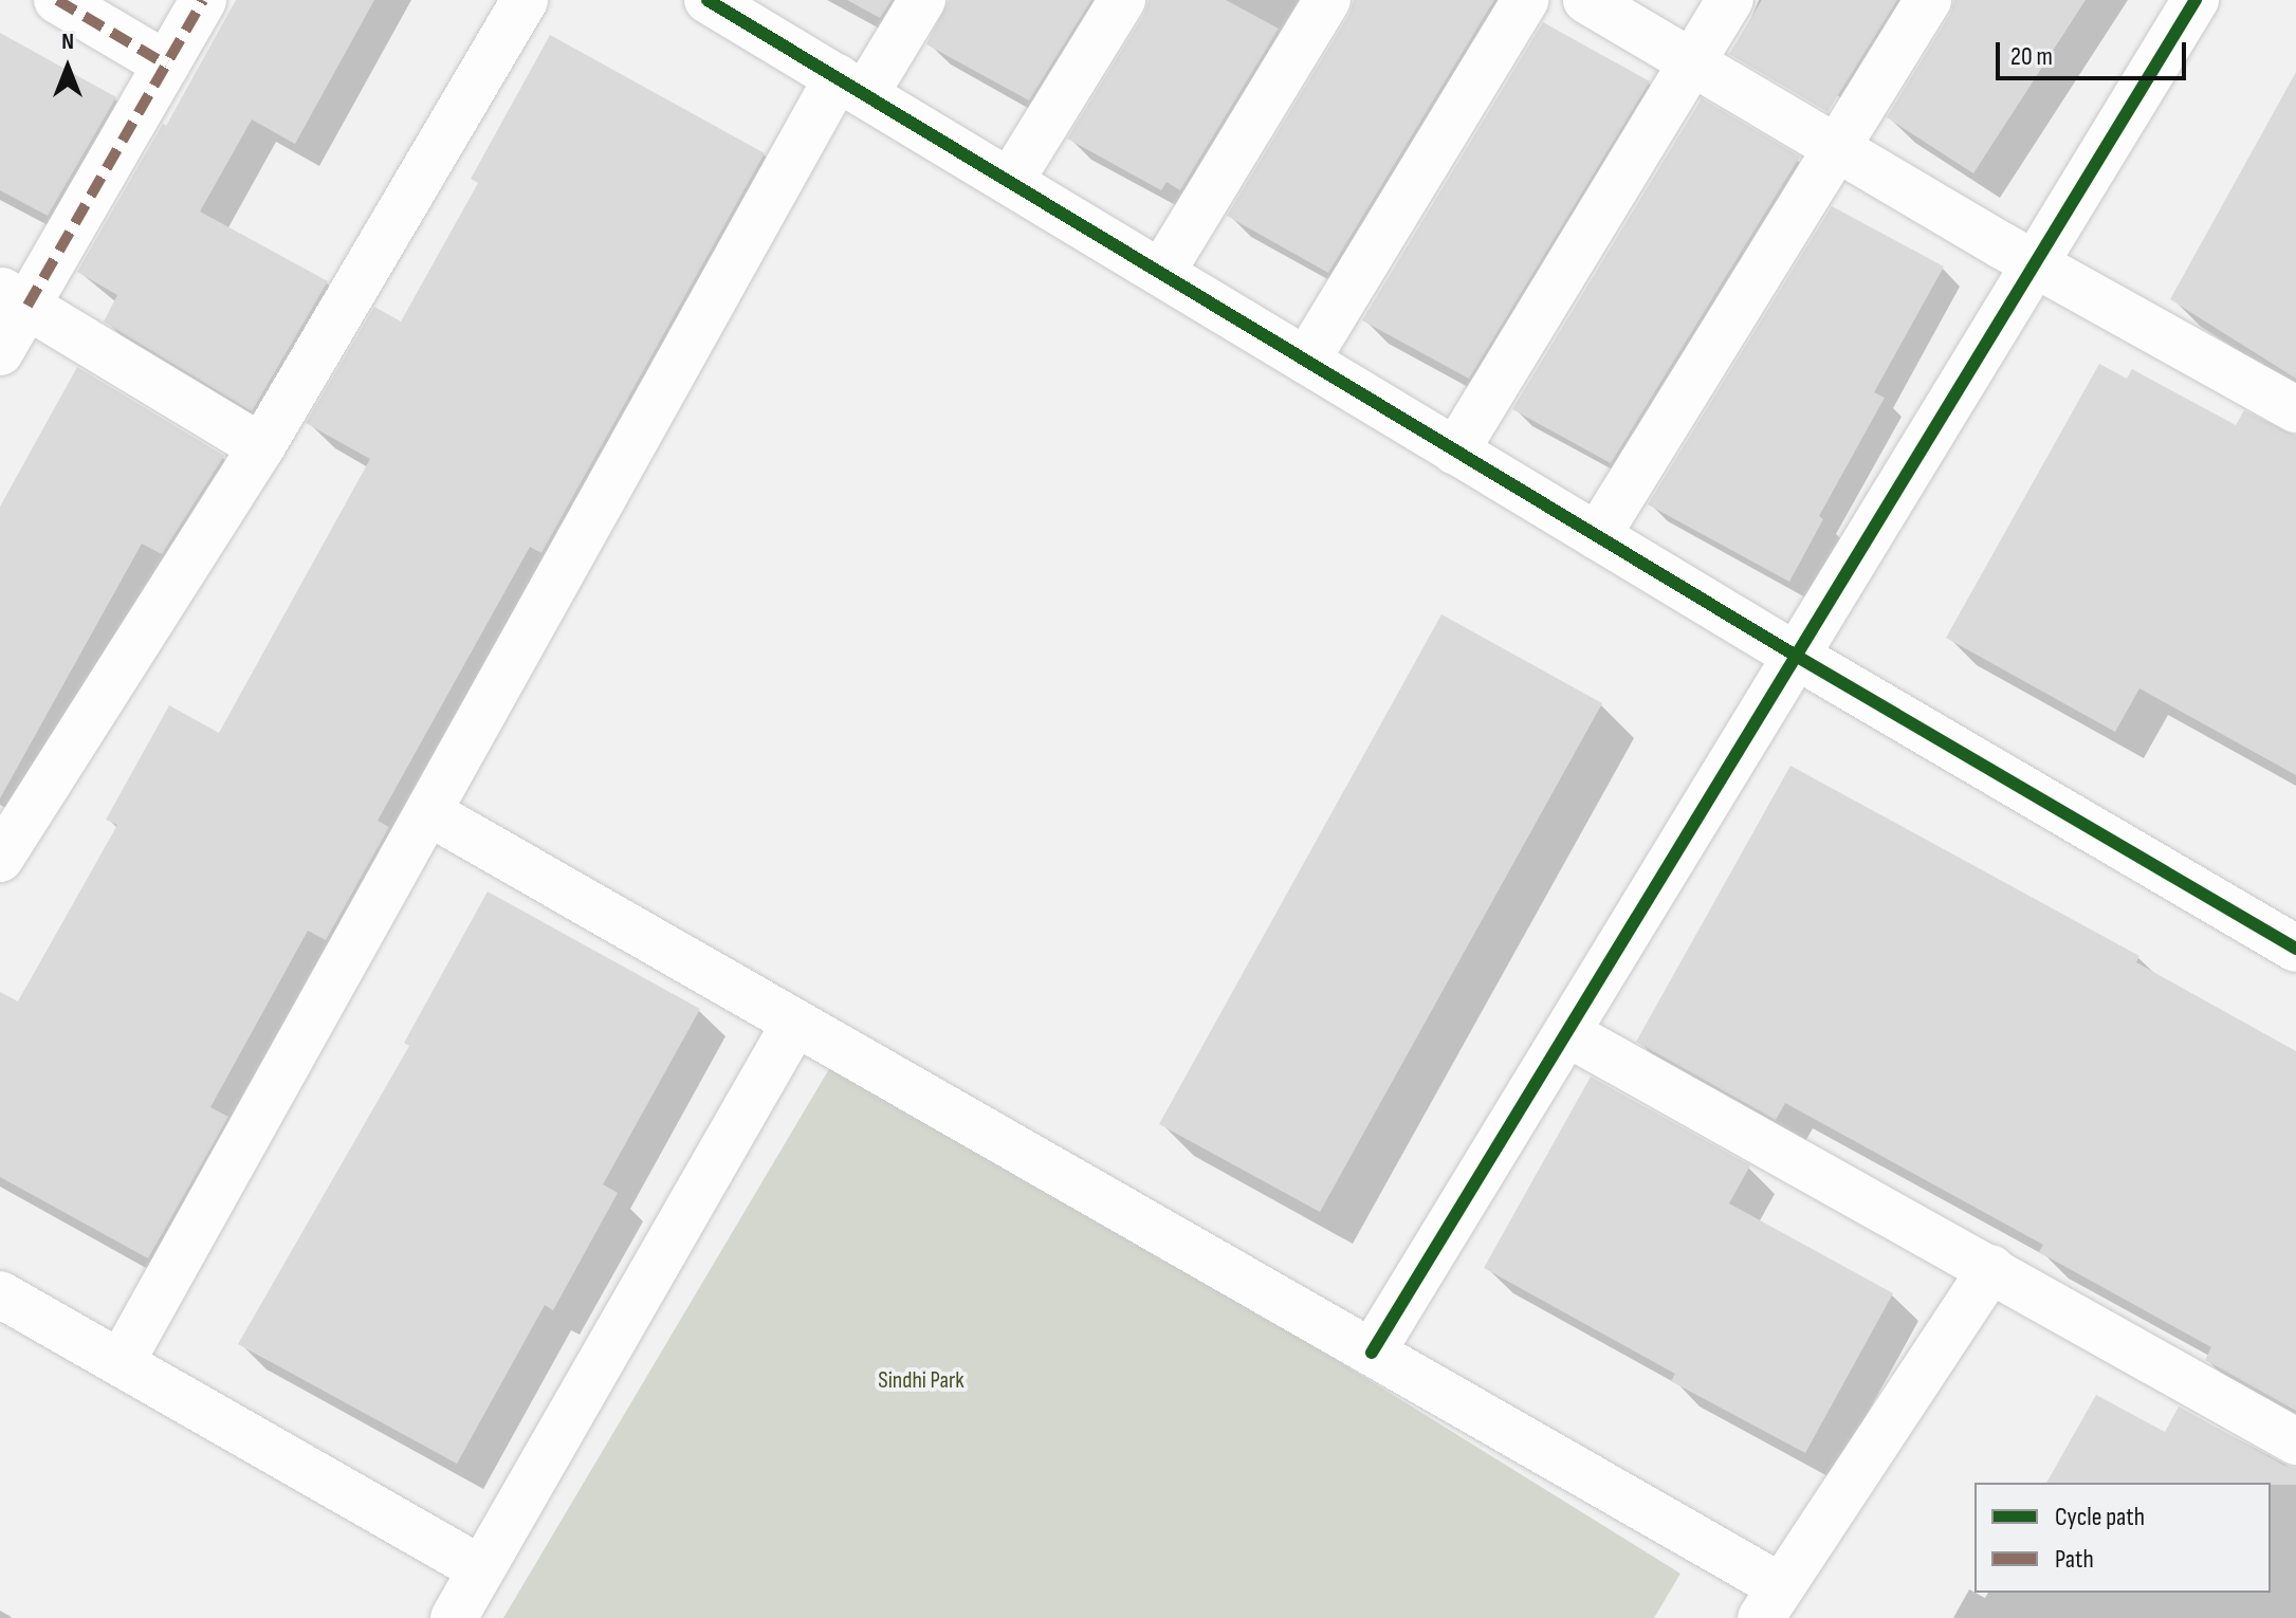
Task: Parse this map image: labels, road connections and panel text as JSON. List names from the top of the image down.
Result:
{
  "parks": ["Sindhi Park"],
  "legend": ["Cycle path", "Path"],
  "scale_bar": "20 m",
  "north": "top"
}
